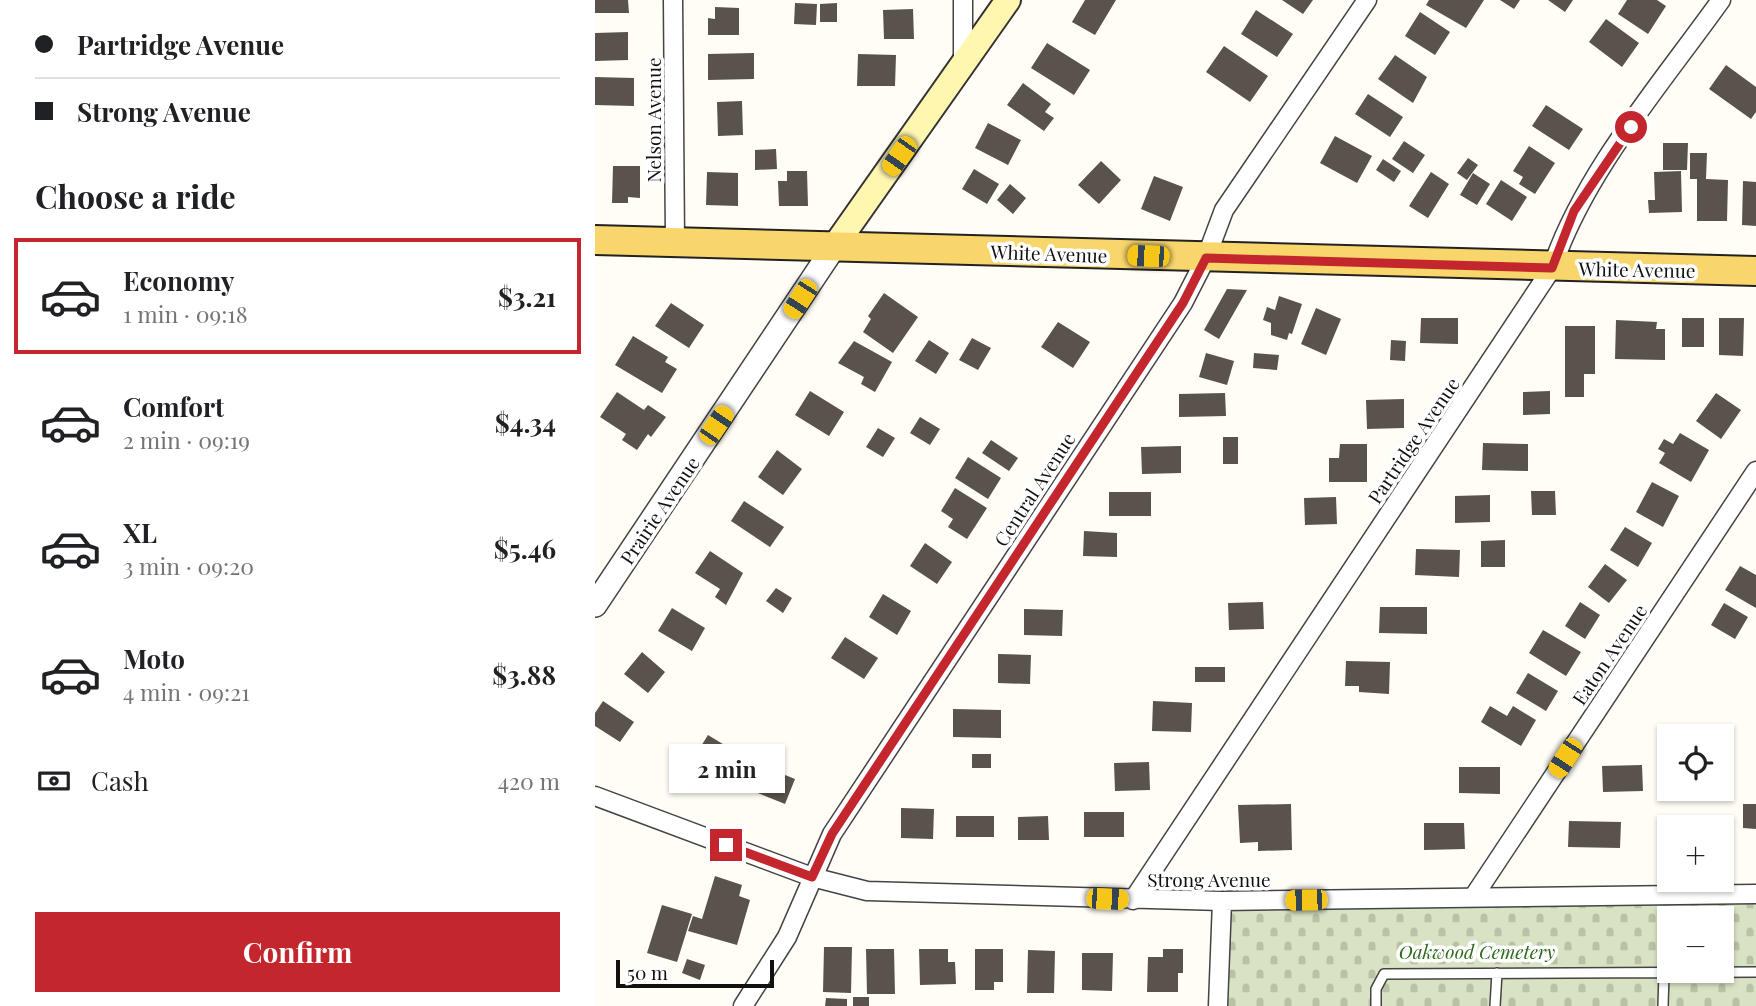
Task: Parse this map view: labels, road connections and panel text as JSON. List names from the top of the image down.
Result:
{
  "streets": {
    "main road": ["White Avenue", "Prairie Avenue"],
    "street": [
      "Nelson Avenue",
      "Partridge Avenue",
      "Central Avenue",
      "Eaton Avenue",
      "Strong Avenue"
    ]
  },
  "crossings": [
    ["Nelson Avenue", "White Avenue"],
    ["White Avenue", "Partridge Avenue"],
    ["White Avenue", "Central Avenue"],
    ["White Avenue", "Prairie Avenue"],
    ["Partridge Avenue", "Strong Avenue"],
    ["Central Avenue", "Strong Avenue"],
    ["Eaton Avenue", "Strong Avenue"]
  ],
  "parks": ["Oakwood Cemetery"],
  "scale_bar": "50 m",
  "page": {
    "banner": ["Partridge Avenue", "Strong Avenue"],
    "heading": "Choose a ride",
    "list": [
      {
        "name": "Economy",
        "note": "1 min · 09:18",
        "value": "$3.21"
      },
      {
        "name": "Comfort",
        "note": "2 min · 09:19",
        "value": "$4.34"
      },
      {
        "name": "XL",
        "note": "3 min · 09:20",
        "value": "$5.46"
      },
      {
        "name": "Moto",
        "note": "4 min · 09:21",
        "value": "$3.88"
      }
    ],
    "map_buttons": ["+", "−"],
    "pay": ["Cash", "420 m"],
    "bubble": "2 min",
    "buttons": "Confirm",
    "scale": "50 m"
  }
}
